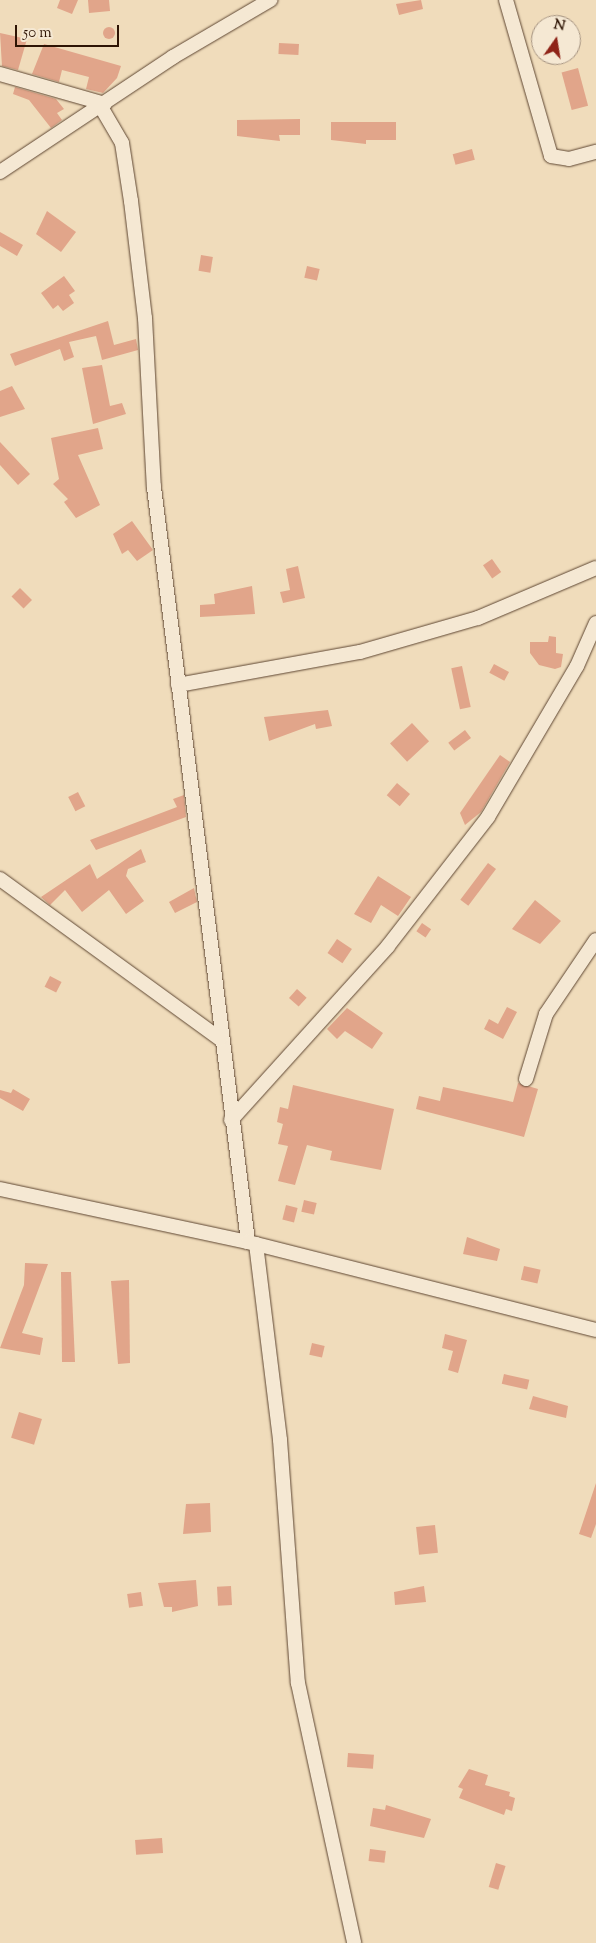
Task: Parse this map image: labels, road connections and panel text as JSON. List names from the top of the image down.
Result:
{
  "scale_bar": "50 m",
  "north": "top"
}
